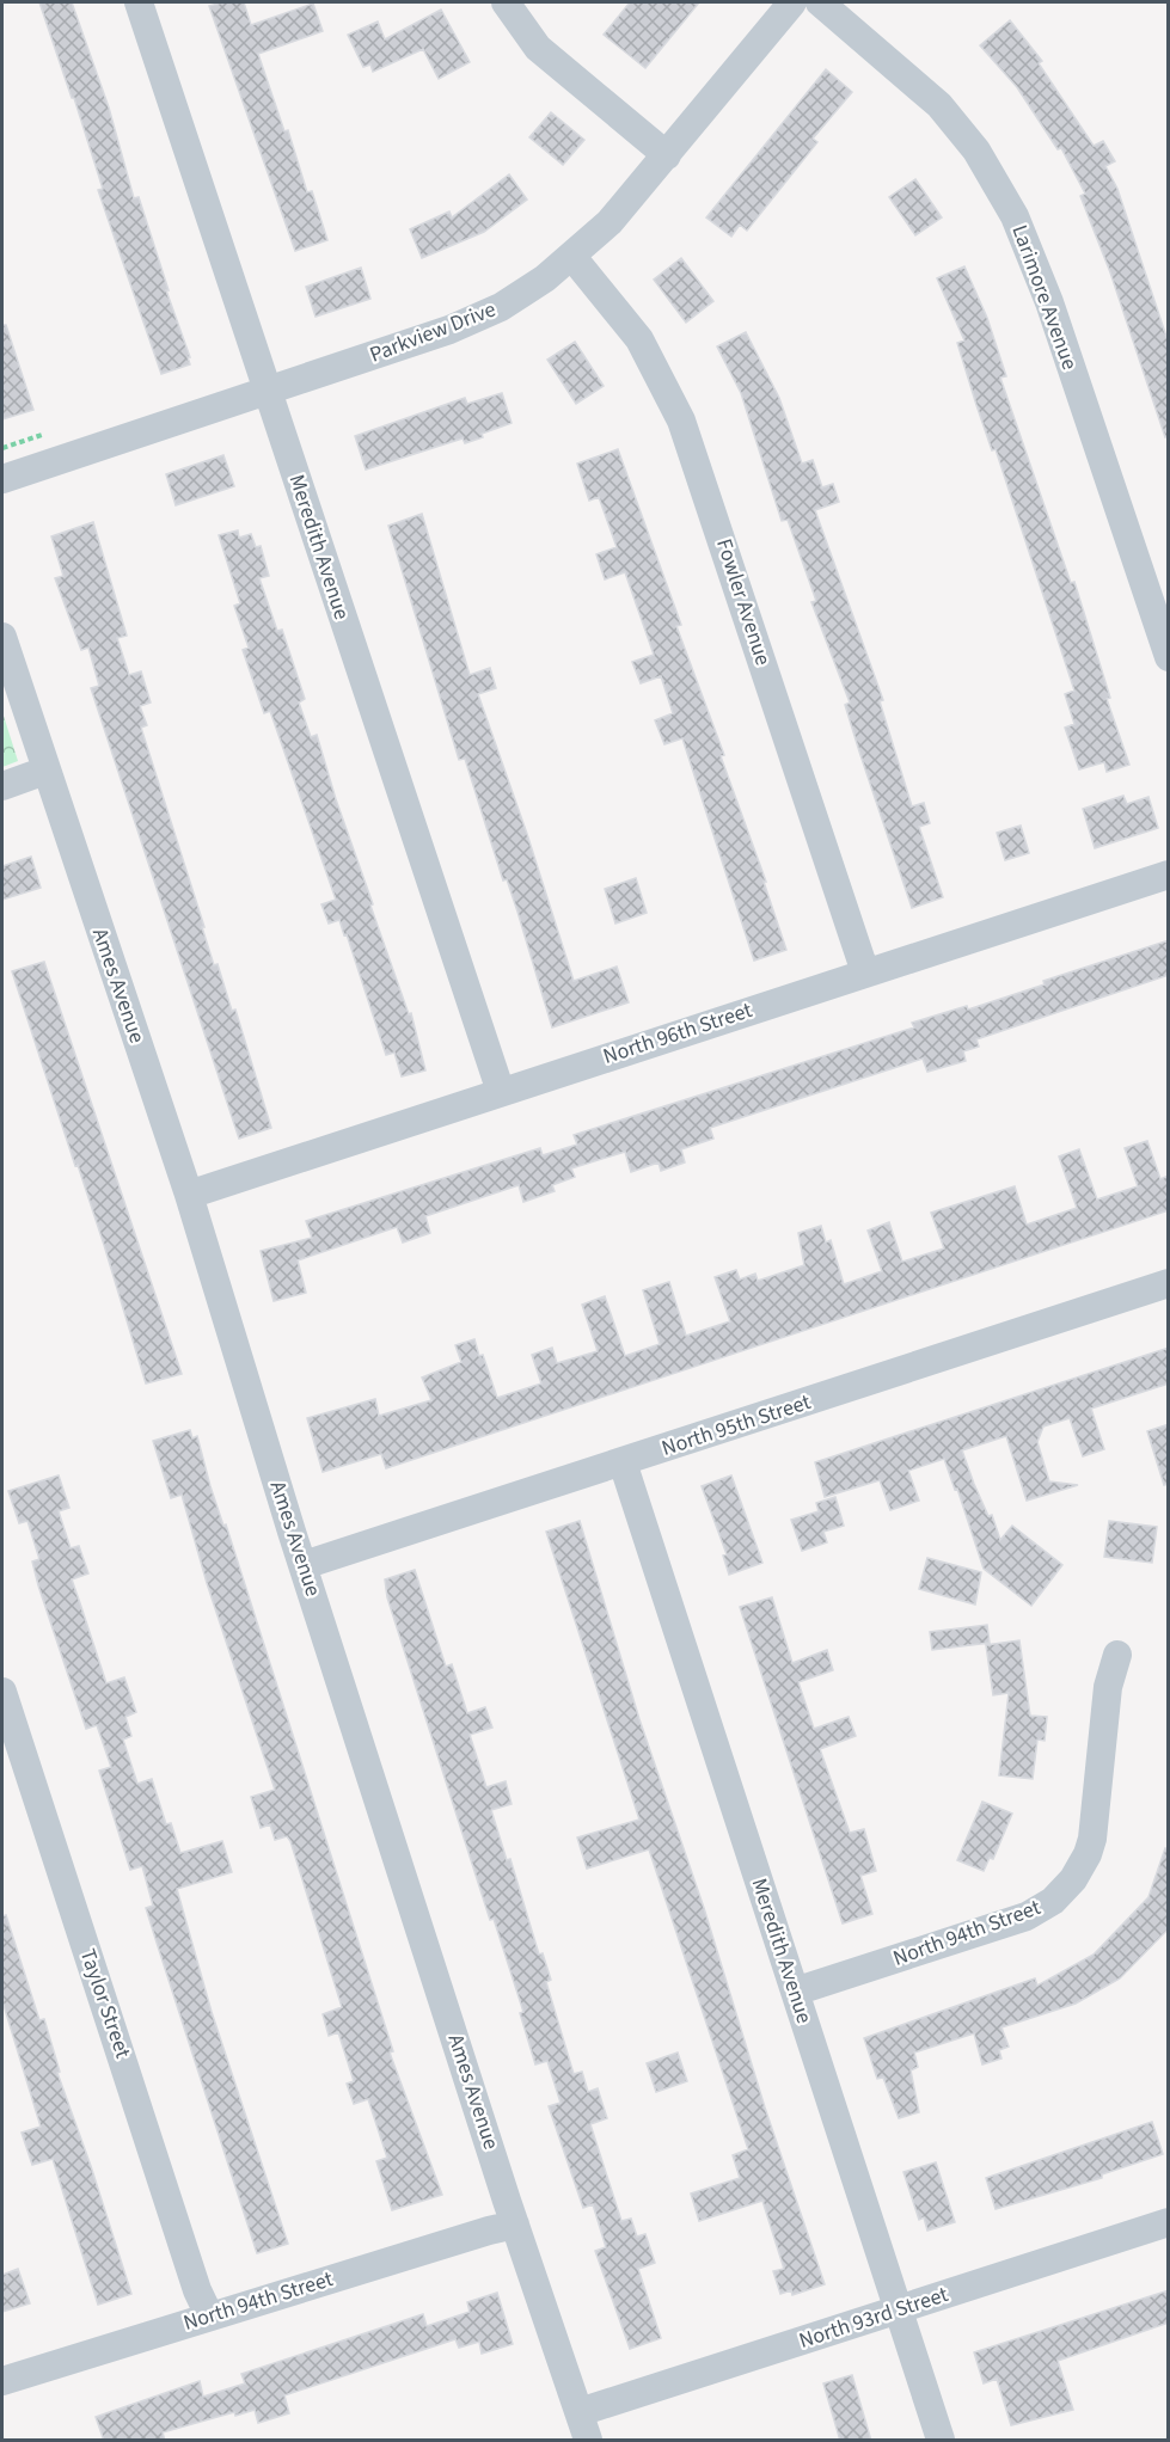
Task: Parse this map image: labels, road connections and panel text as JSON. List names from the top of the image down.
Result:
{
  "streets": {
    "street": [
      "Larimore Avenue",
      "Parkview Drive",
      "Meredith Avenue",
      "Fowler Avenue",
      "Ames Avenue",
      "North 96th Street",
      "North 95th Street",
      "North 94th Street",
      "Taylor Street",
      "North 93rd Street"
    ]
  },
  "crossings": [
    ["Parkview Drive", "Meredith Avenue"],
    ["Parkview Drive", "Fowler Avenue"],
    ["Meredith Avenue", "North 96th Street"],
    ["Meredith Avenue", "North 95th Street"],
    ["Meredith Avenue", "North 94th Street"],
    ["Meredith Avenue", "North 93rd Street"],
    ["Fowler Avenue", "North 96th Street"],
    ["Ames Avenue", "North 96th Street"],
    ["Ames Avenue", "North 95th Street"],
    ["Ames Avenue", "North 94th Street"],
    ["Ames Avenue", "North 93rd Street"],
    ["North 94th Street", "Taylor Street"]
  ]
}
